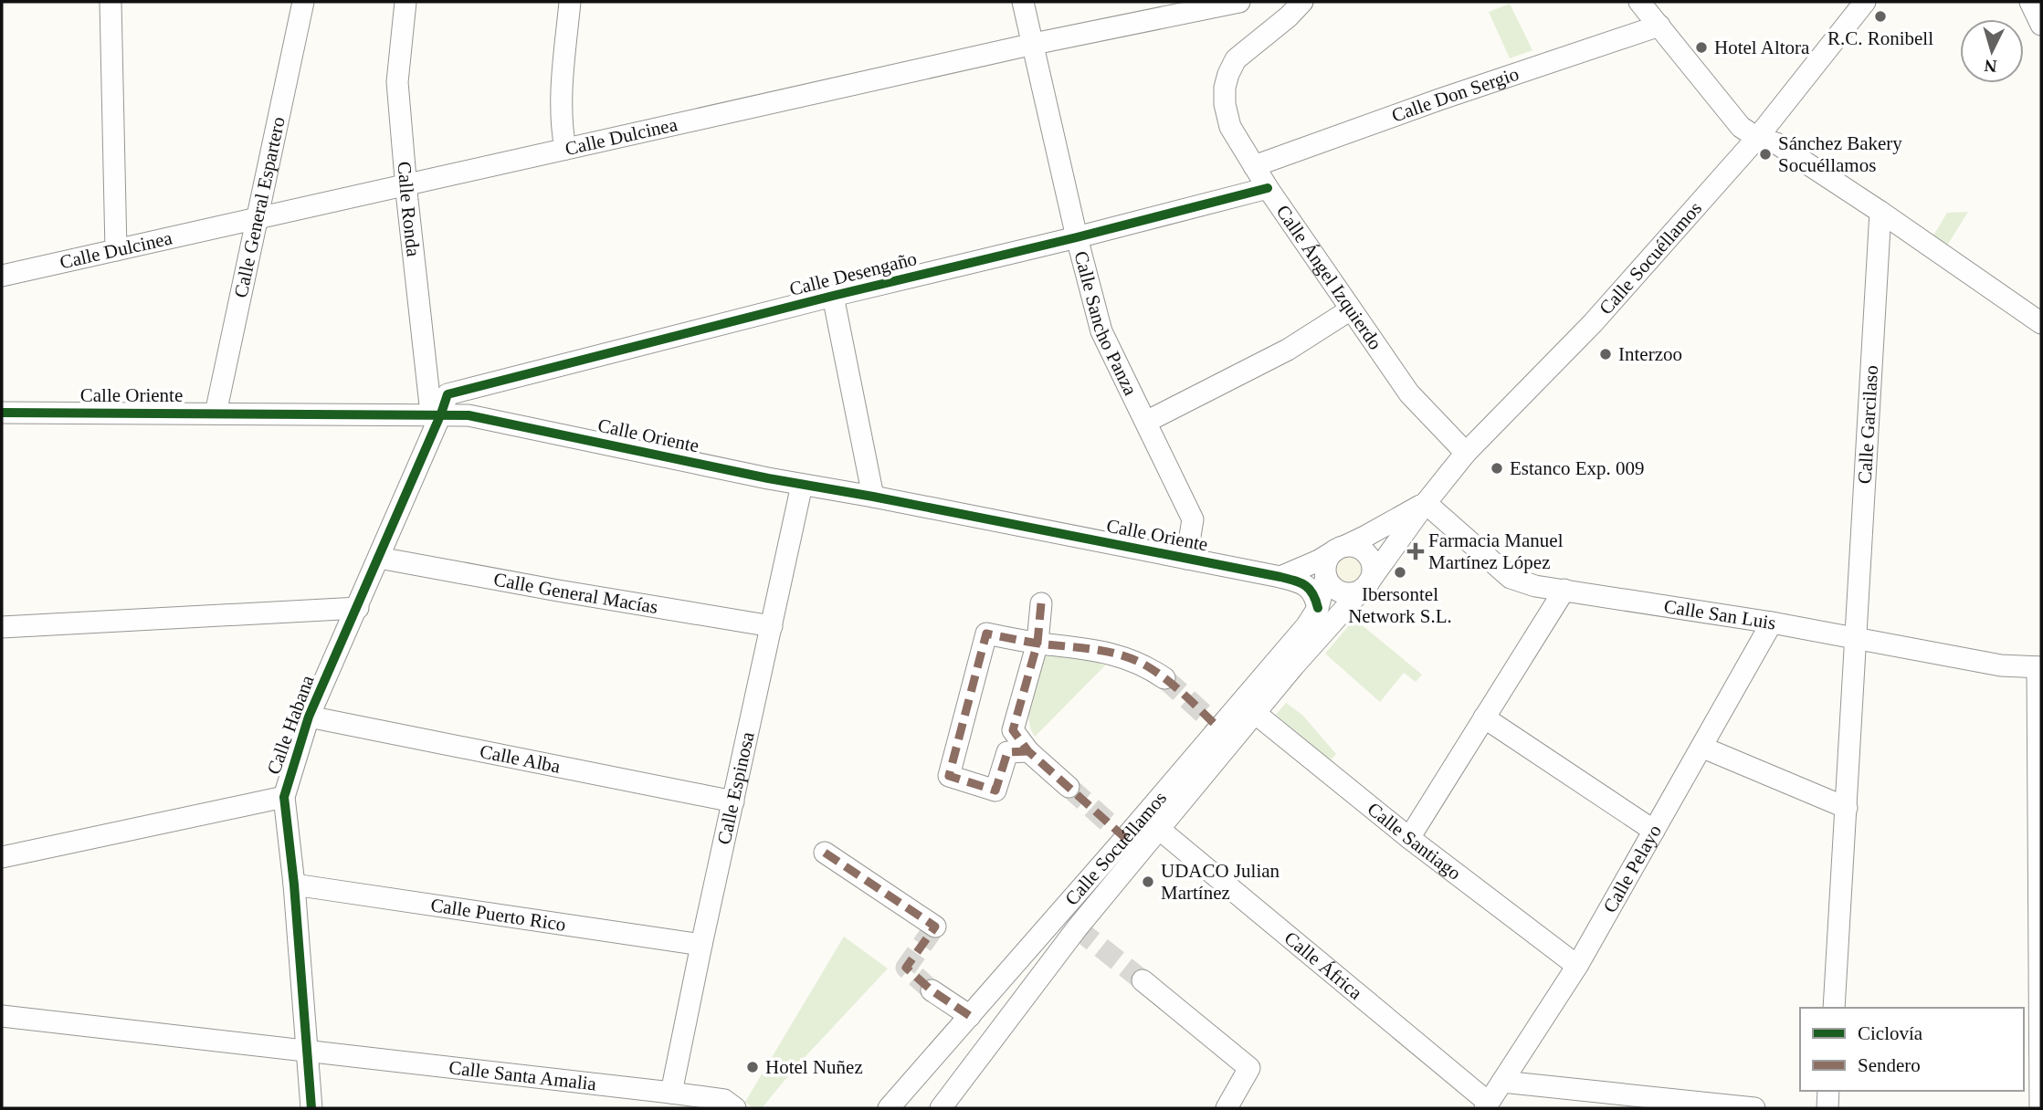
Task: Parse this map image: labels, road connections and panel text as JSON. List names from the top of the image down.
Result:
{
  "streets": {
    "street": [
      "Calle Don Sergio",
      "Calle Dulcinea",
      "Calle General Espartero",
      "Calle Ronda",
      "Calle Socuéllamos",
      "Calle Desengaño",
      "Calle Ángel Izquierdo",
      "Calle Sancho Panza",
      "Calle Oriente",
      "Calle Garcilaso",
      "Calle General Macías",
      "Calle San Luis",
      "Calle Habana",
      "Calle Alba",
      "Calle Espinosa",
      "Calle Santiago",
      "Calle Pelayo",
      "Calle Puerto Rico",
      "Calle África",
      "Calle Santa Amalia"
    ]
  },
  "crossings": [
    ["Calle Don Sergio", "Calle Ángel Izquierdo"],
    ["Calle Dulcinea", "Calle General Espartero"],
    ["Calle Dulcinea", "Calle Ronda"],
    ["Calle Dulcinea", "Calle Sancho Panza"],
    ["Calle General Espartero", "Calle Oriente"],
    ["Calle Ronda", "Calle Desengaño"],
    ["Calle Ronda", "Calle Oriente"],
    ["Calle Ronda", "Calle Habana"],
    ["Calle Socuéllamos", "Calle Ángel Izquierdo"],
    ["Calle Socuéllamos", "Calle Oriente"],
    ["Calle Socuéllamos", "Calle San Luis"],
    ["Calle Socuéllamos", "Calle Santiago"],
    ["Calle Socuéllamos", "Calle África"],
    ["Calle Desengaño", "Calle Ángel Izquierdo"],
    ["Calle Desengaño", "Calle Sancho Panza"],
    ["Calle Desengaño", "Calle Oriente"],
    ["Calle Desengaño", "Calle Habana"],
    ["Calle Sancho Panza", "Calle Oriente"],
    ["Calle Oriente", "Calle Habana"],
    ["Calle Oriente", "Calle Espinosa"],
    ["Calle Garcilaso", "Calle San Luis"],
    ["Calle General Macías", "Calle Habana"],
    ["Calle General Macías", "Calle Espinosa"],
    ["Calle San Luis", "Calle Pelayo"],
    ["Calle Habana", "Calle Alba"],
    ["Calle Habana", "Calle Puerto Rico"],
    ["Calle Habana", "Calle Santa Amalia"],
    ["Calle Alba", "Calle Espinosa"],
    ["Calle Espinosa", "Calle Puerto Rico"],
    ["Calle Espinosa", "Calle Santa Amalia"],
    ["Calle Santiago", "Calle Pelayo"],
    ["Calle Pelayo", "Calle África"]
  ],
  "places": {
    "other": [
      "R.C. Ronibell",
      "Hotel Altora",
      "Sánchez Bakery Socuéllamos",
      "Interzoo",
      "Estanco Exp. 009",
      "Ibersontel Network S.L.",
      "UDACO Julian Martínez",
      "Hotel Nuñez"
    ],
    "health": ["Farmacia Manuel Martínez López"]
  },
  "legend": ["Ciclovía", "Sendero"],
  "north": "bottom"
}
